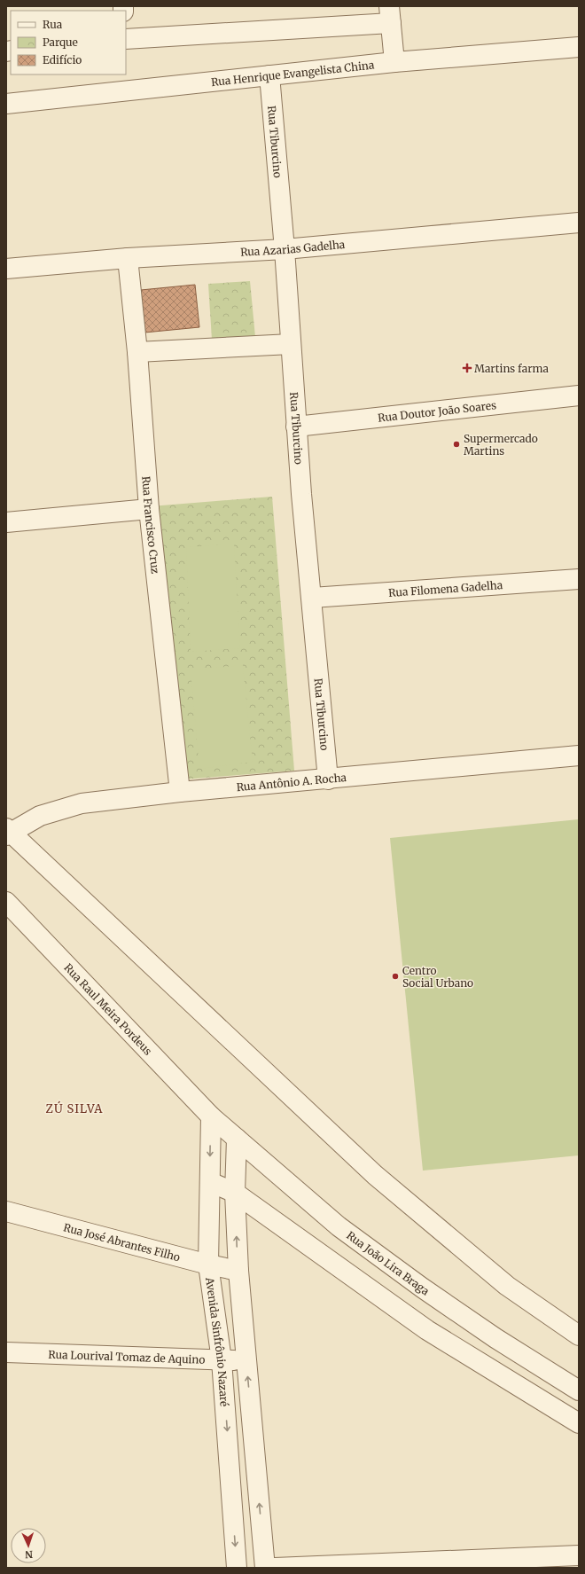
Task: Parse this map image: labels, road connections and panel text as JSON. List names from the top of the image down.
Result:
{
  "streets": {
    "street": [
      "Rua Henrique Evangelista China",
      "Rua Tiburcino",
      "Rua Azarias Gadelha",
      "Rua Doutor João Soares",
      "Rua Francisco Cruz",
      "Rua Filomena Gadelha",
      "Rua Antônio A. Rocha",
      "Rua Raul Meira Pordeus",
      "Rua José Abrantes Filho",
      "Rua João Lira Braga",
      "Avenida Sinfrônio Nazaré",
      "Rua Lourival Tomaz de Aquino"
    ]
  },
  "crossings": [
    ["Rua Henrique Evangelista China", "Rua Tiburcino"],
    ["Rua Tiburcino", "Rua Azarias Gadelha"],
    ["Rua Tiburcino", "Rua Doutor João Soares"],
    ["Rua Tiburcino", "Rua Filomena Gadelha"],
    ["Rua Tiburcino", "Rua Antônio A. Rocha"],
    ["Rua Azarias Gadelha", "Rua Francisco Cruz"],
    ["Rua Francisco Cruz", "Rua Antônio A. Rocha"],
    ["Rua Raul Meira Pordeus", "Rua João Lira Braga"],
    ["Rua Raul Meira Pordeus", "Avenida Sinfrônio Nazaré"],
    ["Rua José Abrantes Filho", "Avenida Sinfrônio Nazaré"],
    ["Rua João Lira Braga", "Avenida Sinfrônio Nazaré"],
    ["Avenida Sinfrônio Nazaré", "Rua Lourival Tomaz de Aquino"]
  ],
  "districts": ["ZÚ SILVA"],
  "places": {
    "health": ["Martins farma"],
    "other": ["Supermercado Martins", "Centro Social Urbano"]
  },
  "legend": ["Rua", "Parque", "Edifício"],
  "north": "bottom"
}
